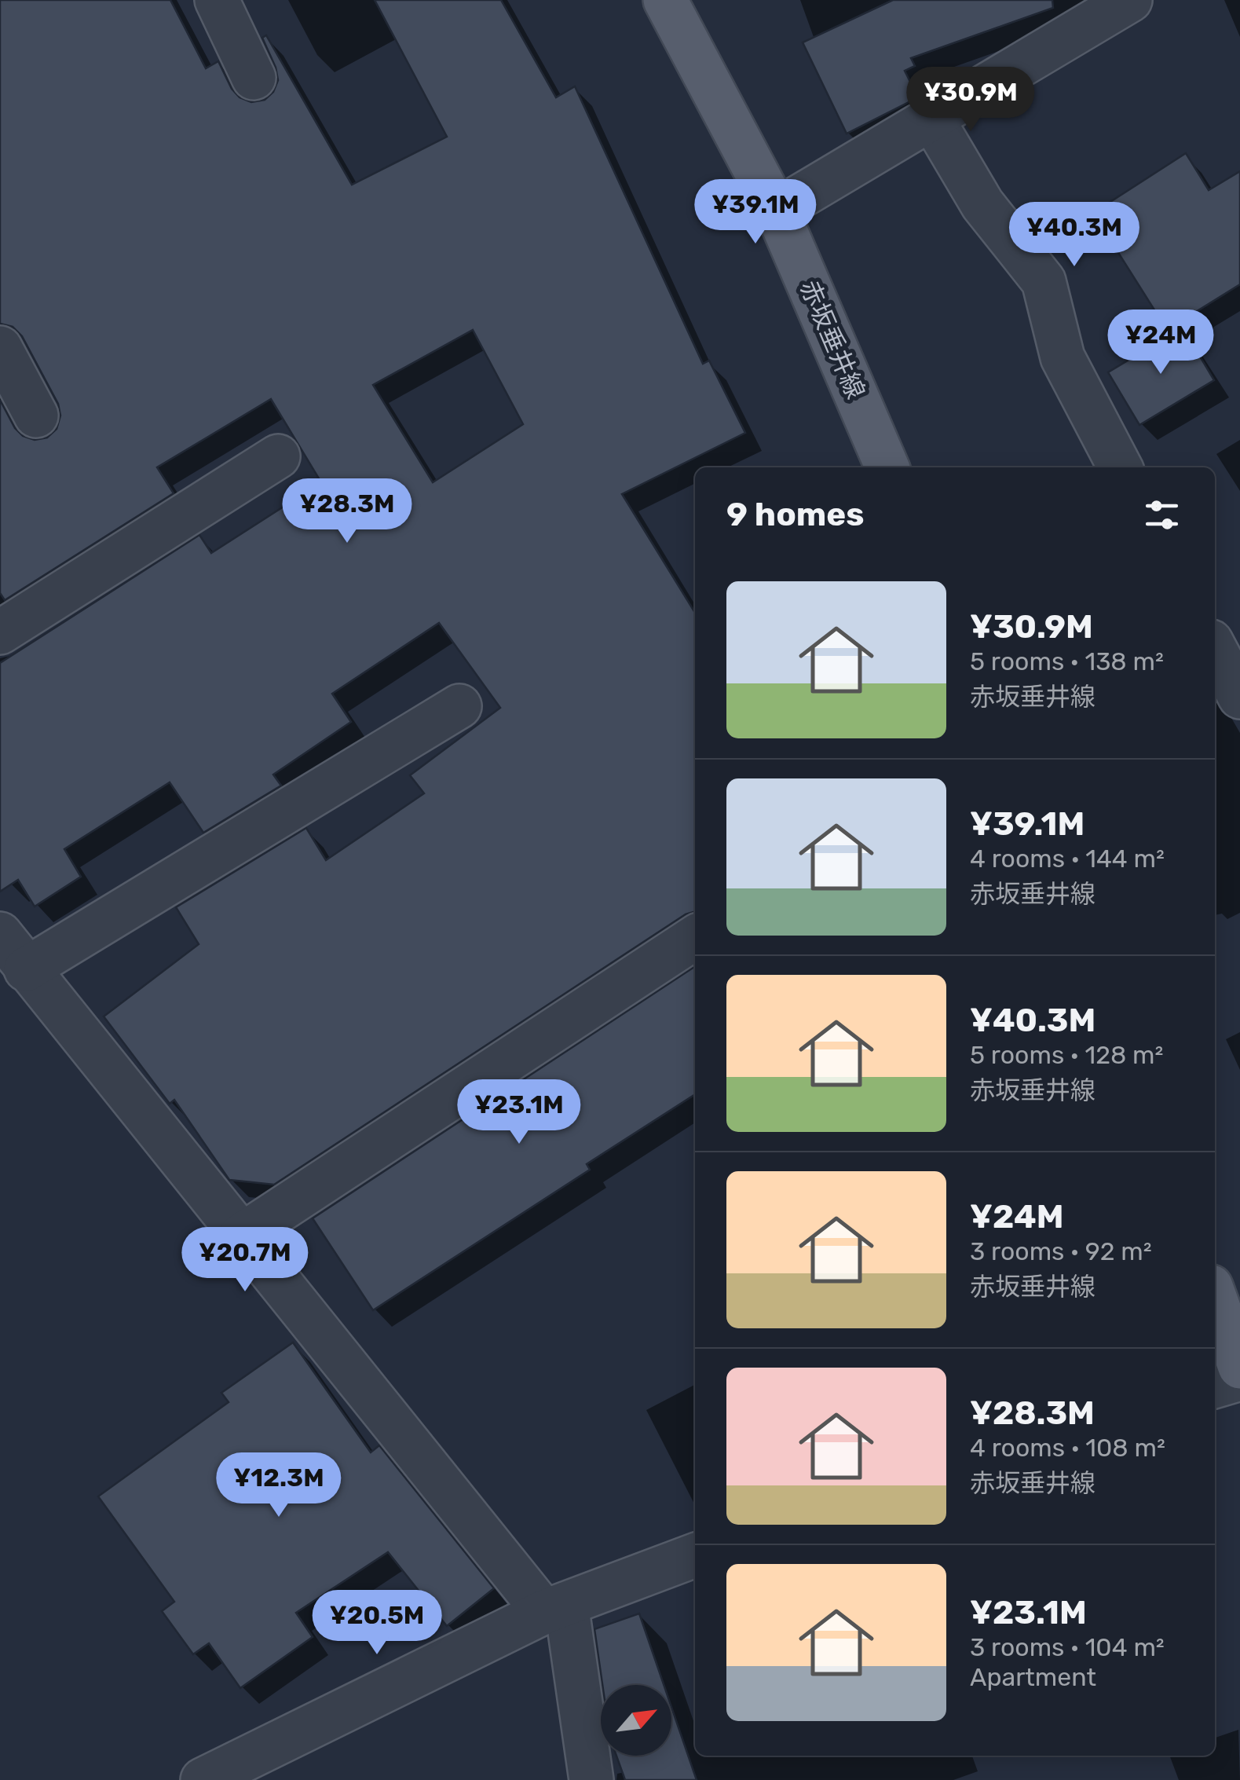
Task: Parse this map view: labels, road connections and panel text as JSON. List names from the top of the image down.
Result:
{
  "streets": {
    "main road": ["赤坂垂井線"]
  },
  "north": "top right",
  "page": {
    "price": [
      "¥30.9M",
      "¥39.1M",
      "¥40.3M",
      "¥24M",
      "¥28.3M",
      "¥23.1M",
      "¥20.7M",
      "¥12.3M",
      "¥20.5M"
    ],
    "heading": "9 homes",
    "list": [
      {
        "name": "¥30.9M",
        "note": "5 rooms · 138 m² · 赤坂垂井線"
      },
      {
        "name": "¥39.1M",
        "note": "4 rooms · 144 m² · 赤坂垂井線"
      },
      {
        "name": "¥40.3M",
        "note": "5 rooms · 128 m² · 赤坂垂井線"
      },
      {
        "name": "¥24M",
        "note": "3 rooms · 92 m² · 赤坂垂井線"
      },
      {
        "name": "¥28.3M",
        "note": "4 rooms · 108 m² · 赤坂垂井線"
      },
      {
        "name": "¥23.1M",
        "note": "3 rooms · 104 m² · Apartment"
      }
    ]
  }
}
